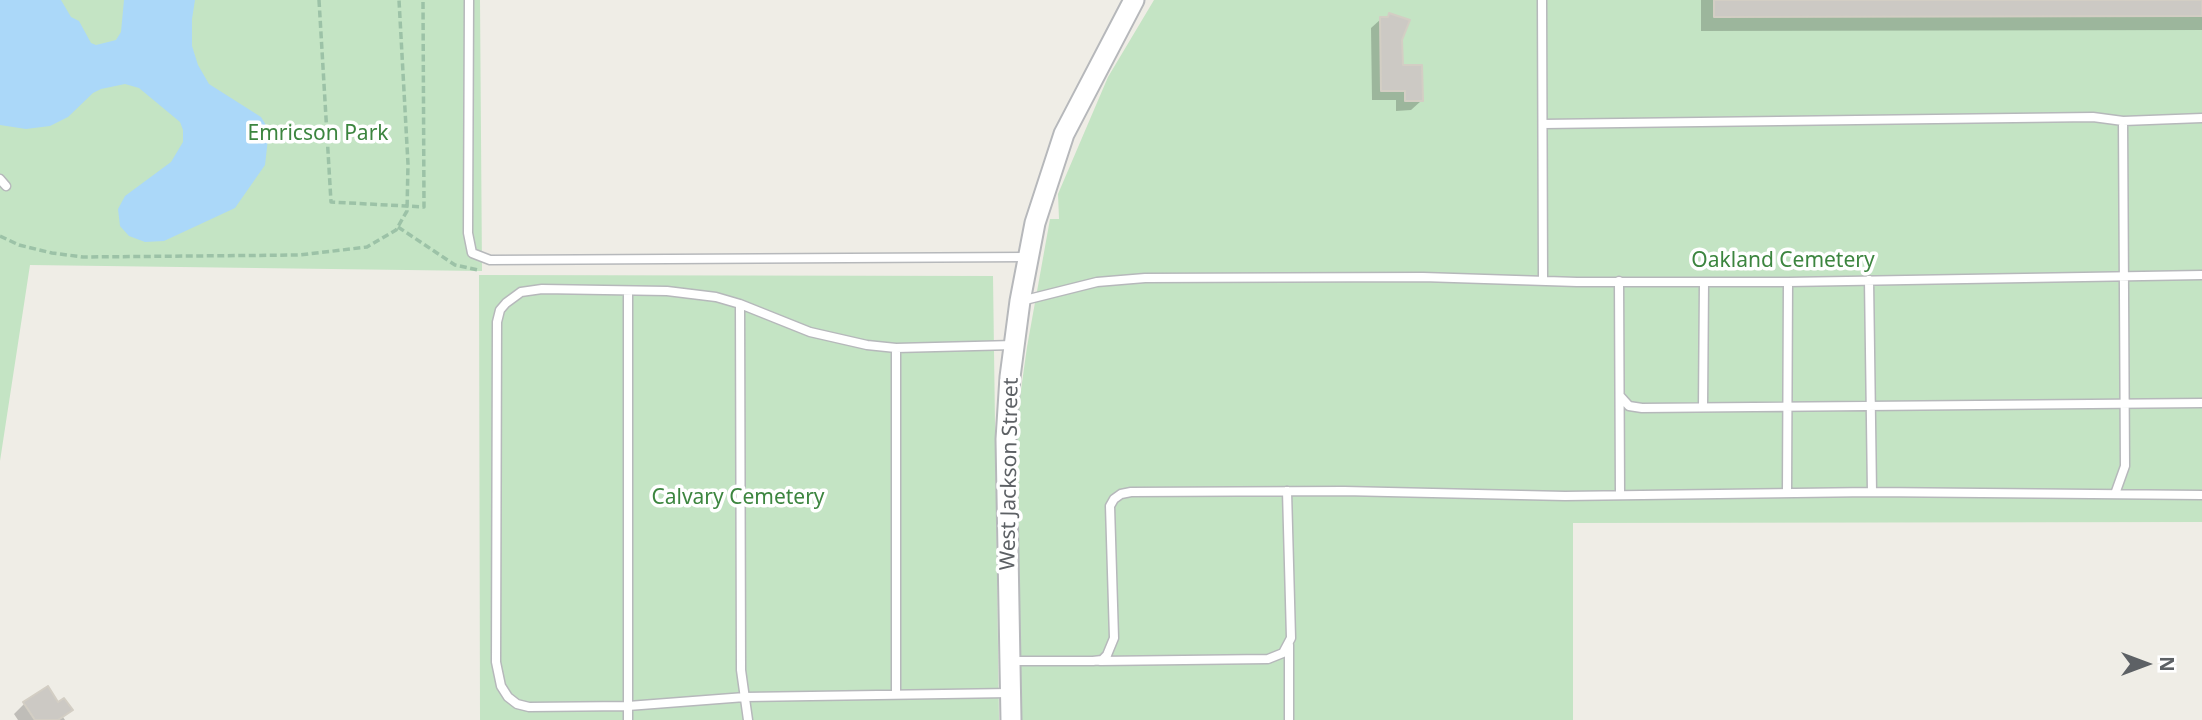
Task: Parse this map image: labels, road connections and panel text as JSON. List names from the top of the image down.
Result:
{
  "streets": {
    "street": ["West Jackson Street"]
  },
  "parks": ["Emricson Park", "Oakland Cemetery", "Calvary Cemetery"],
  "north": "right"
}
